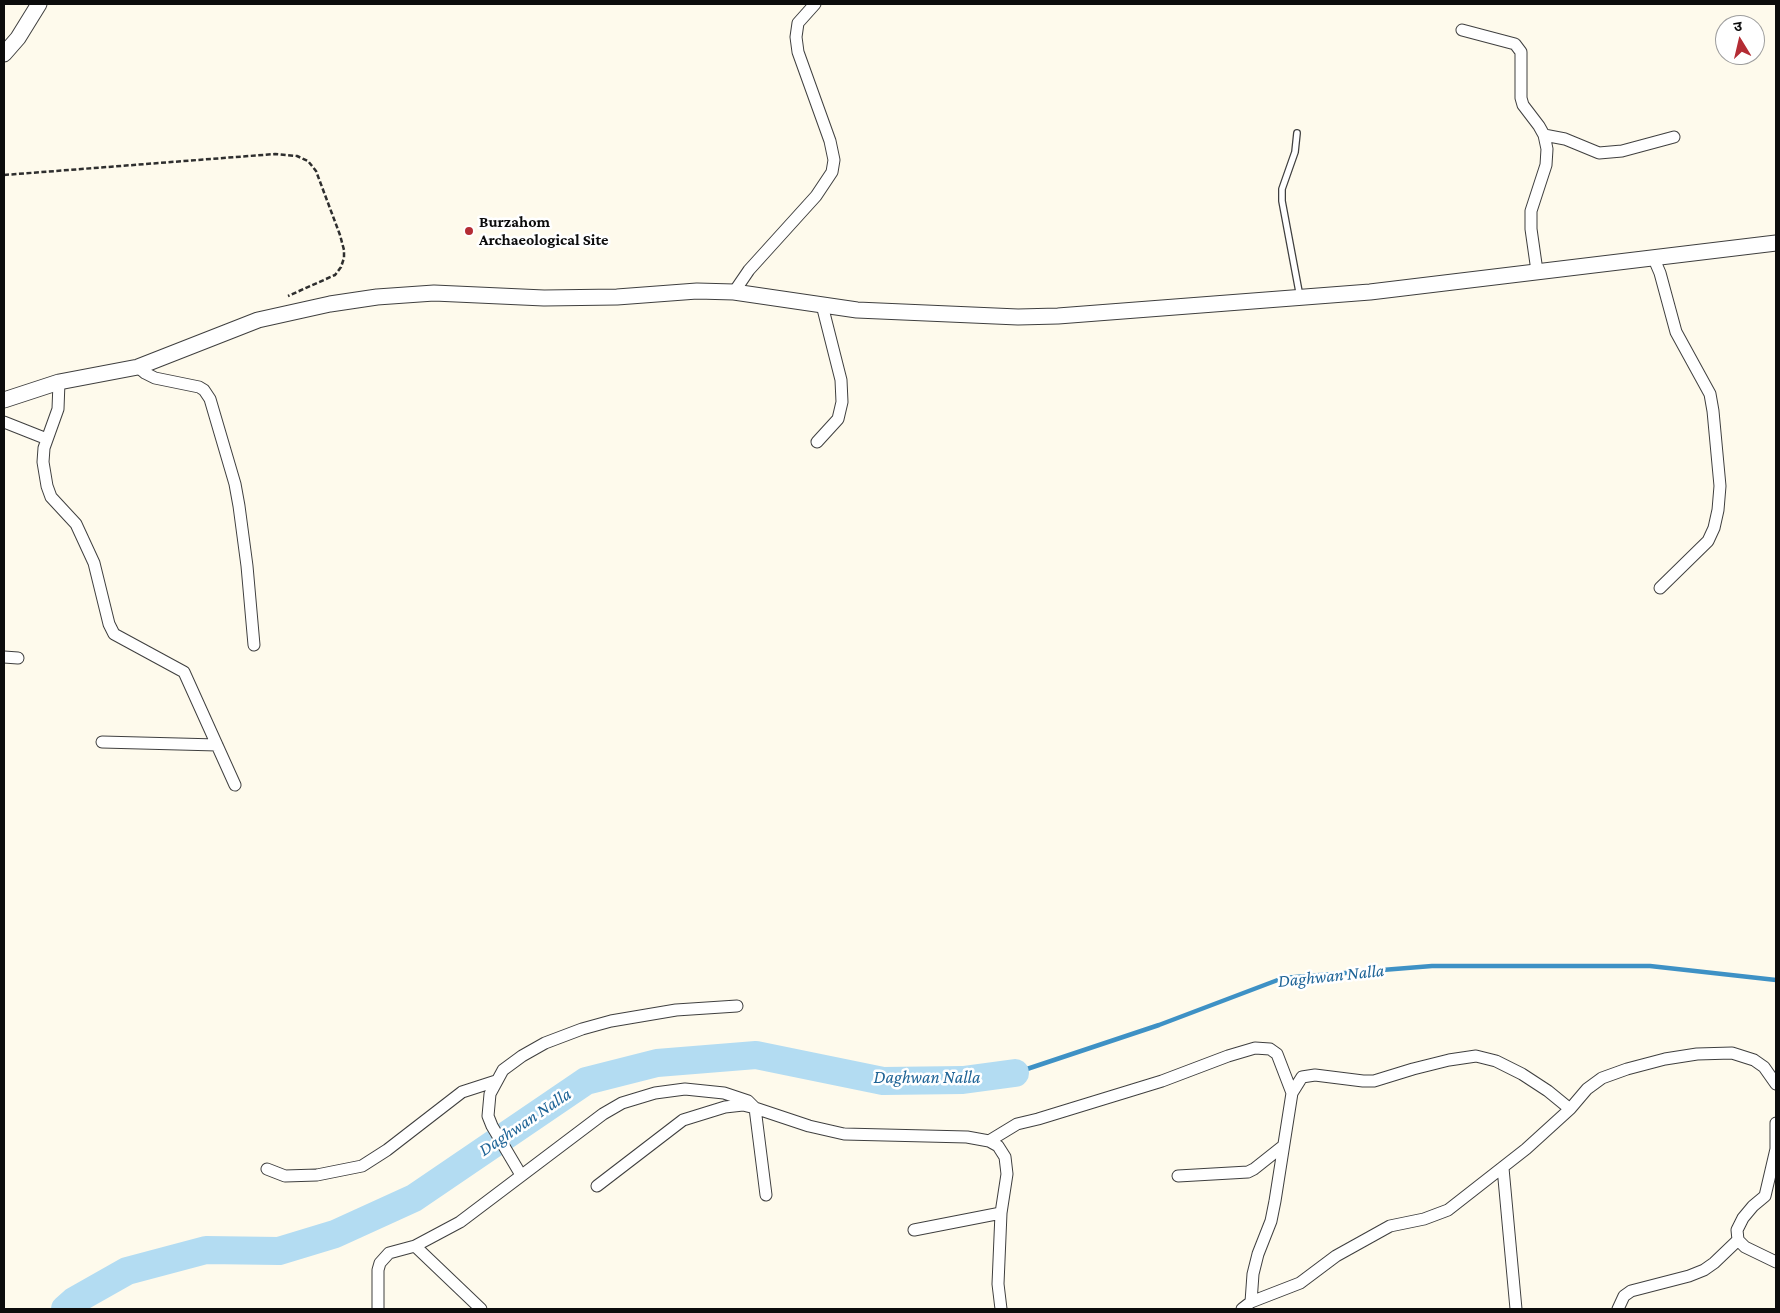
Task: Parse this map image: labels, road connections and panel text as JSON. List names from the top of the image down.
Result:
{
  "water": ["Daghwan Nalla"],
  "places": ["Burzahom Archaeological Site"],
  "north": "top"
}
